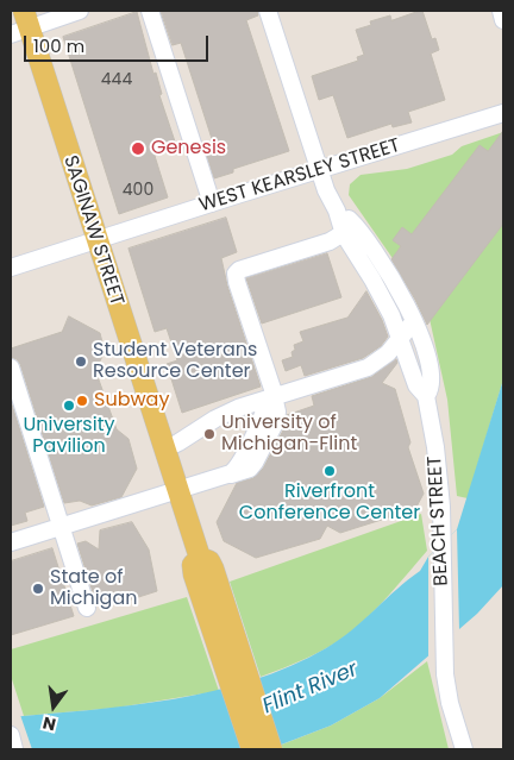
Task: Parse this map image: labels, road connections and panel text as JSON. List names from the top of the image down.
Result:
{
  "streets": {
    "main road": ["SAGINAW STREET"],
    "street": ["WEST KEARSLEY STREET", "BEACH STREET"]
  },
  "crossings": [
    ["WEST KEARSLEY STREET", "SAGINAW STREET"],
    ["WEST KEARSLEY STREET", "BEACH STREET"]
  ],
  "water": ["Flint River"],
  "places": [
    "Genesis",
    "Student Veterans Resource Center",
    "Subway",
    "University Pavilion",
    "University of Michigan-Flint",
    "Riverfront Conference Center",
    "State of Michigan"
  ],
  "house_numbers": ["444", "400"],
  "scale_bar": "100 m",
  "north": "bottom"
}
